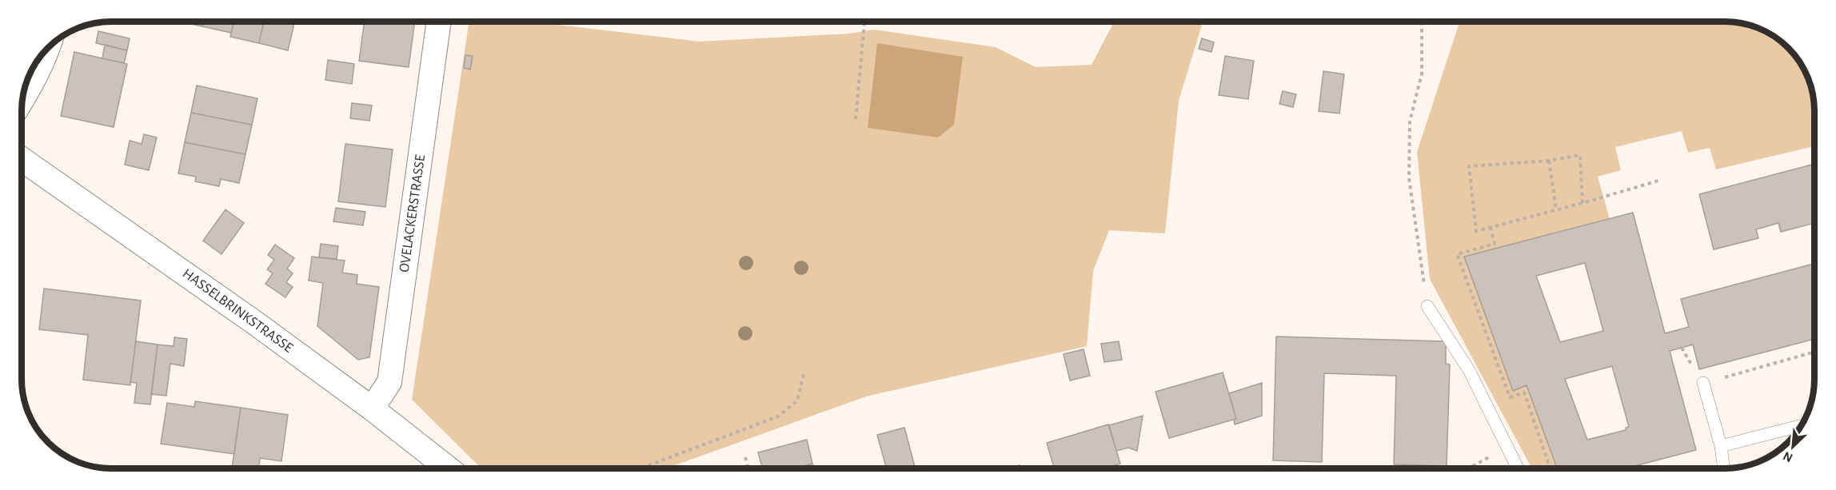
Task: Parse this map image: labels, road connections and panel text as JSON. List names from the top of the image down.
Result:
{
  "streets": {
    "street": ["OVELACKERSTRASSE", "HASSELBRINKSTRASSE"]
  },
  "crossings": [
    ["OVELACKERSTRASSE", "HASSELBRINKSTRASSE"]
  ],
  "north": "bottom left"
}
